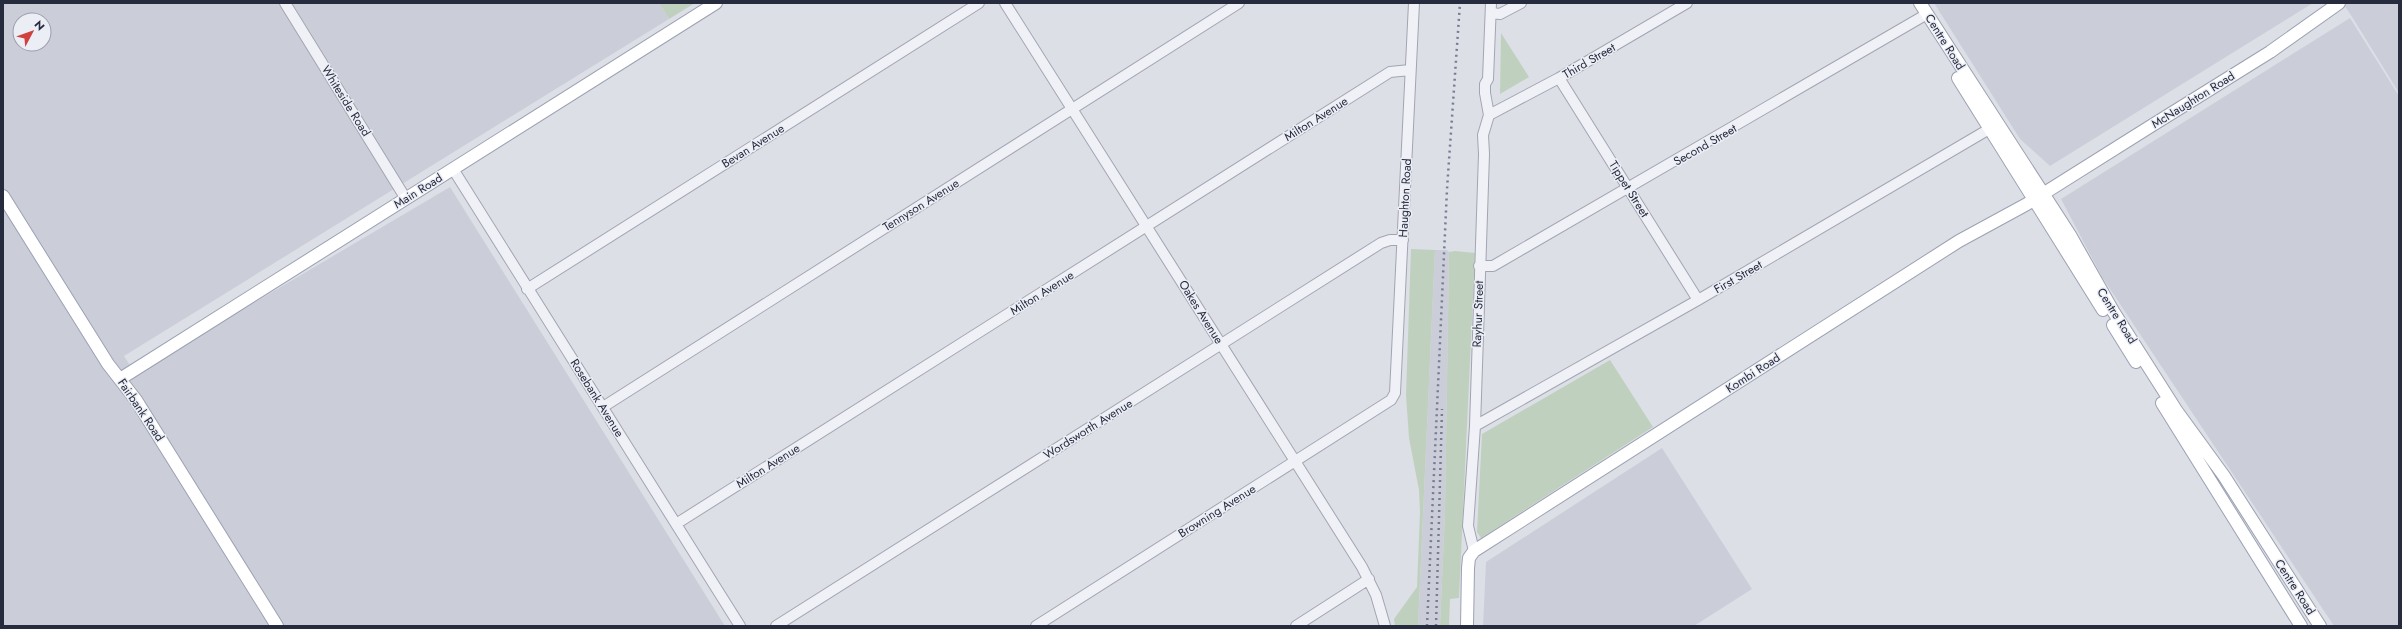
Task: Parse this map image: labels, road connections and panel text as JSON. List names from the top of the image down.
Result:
{
  "streets": {
    "main road": [
      "Centre Road",
      "McNaughton Road",
      "Main Road",
      "Kombi Road",
      "Fairbank Road"
    ],
    "street": [
      "Third Street",
      "Whiteside Road",
      "Milton Avenue",
      "Second Street",
      "Bevan Avenue",
      "Tippet Street",
      "Haughton Road",
      "Tennyson Avenue",
      "First Street",
      "Oakes Avenue",
      "Rayhur Street",
      "Rosebank Avenue",
      "Wordsworth Avenue",
      "Browning Avenue"
    ]
  },
  "crossings": [
    ["Centre Road", "McNaughton Road"],
    ["Centre Road", "Second Street"],
    ["Centre Road", "First Street"],
    ["Centre Road", "Kombi Road"],
    ["Third Street", "Tippet Street"],
    ["Third Street", "Rayhur Street"],
    ["McNaughton Road", "Kombi Road"],
    ["Whiteside Road", "Main Road"],
    ["Milton Avenue", "Haughton Road"],
    ["Milton Avenue", "Oakes Avenue"],
    ["Milton Avenue", "Rosebank Avenue"],
    ["Second Street", "Tippet Street"],
    ["Second Street", "Rayhur Street"],
    ["Bevan Avenue", "Rosebank Avenue"],
    ["Tippet Street", "First Street"],
    ["Main Road", "Rosebank Avenue"],
    ["Main Road", "Fairbank Road"],
    ["Haughton Road", "Wordsworth Avenue"],
    ["Haughton Road", "Browning Avenue"],
    ["Tennyson Avenue", "Oakes Avenue"],
    ["Tennyson Avenue", "Rosebank Avenue"],
    ["First Street", "Rayhur Street"],
    ["Oakes Avenue", "Wordsworth Avenue"],
    ["Oakes Avenue", "Browning Avenue"],
    ["Rayhur Street", "Kombi Road"]
  ],
  "north": "top right"
}
